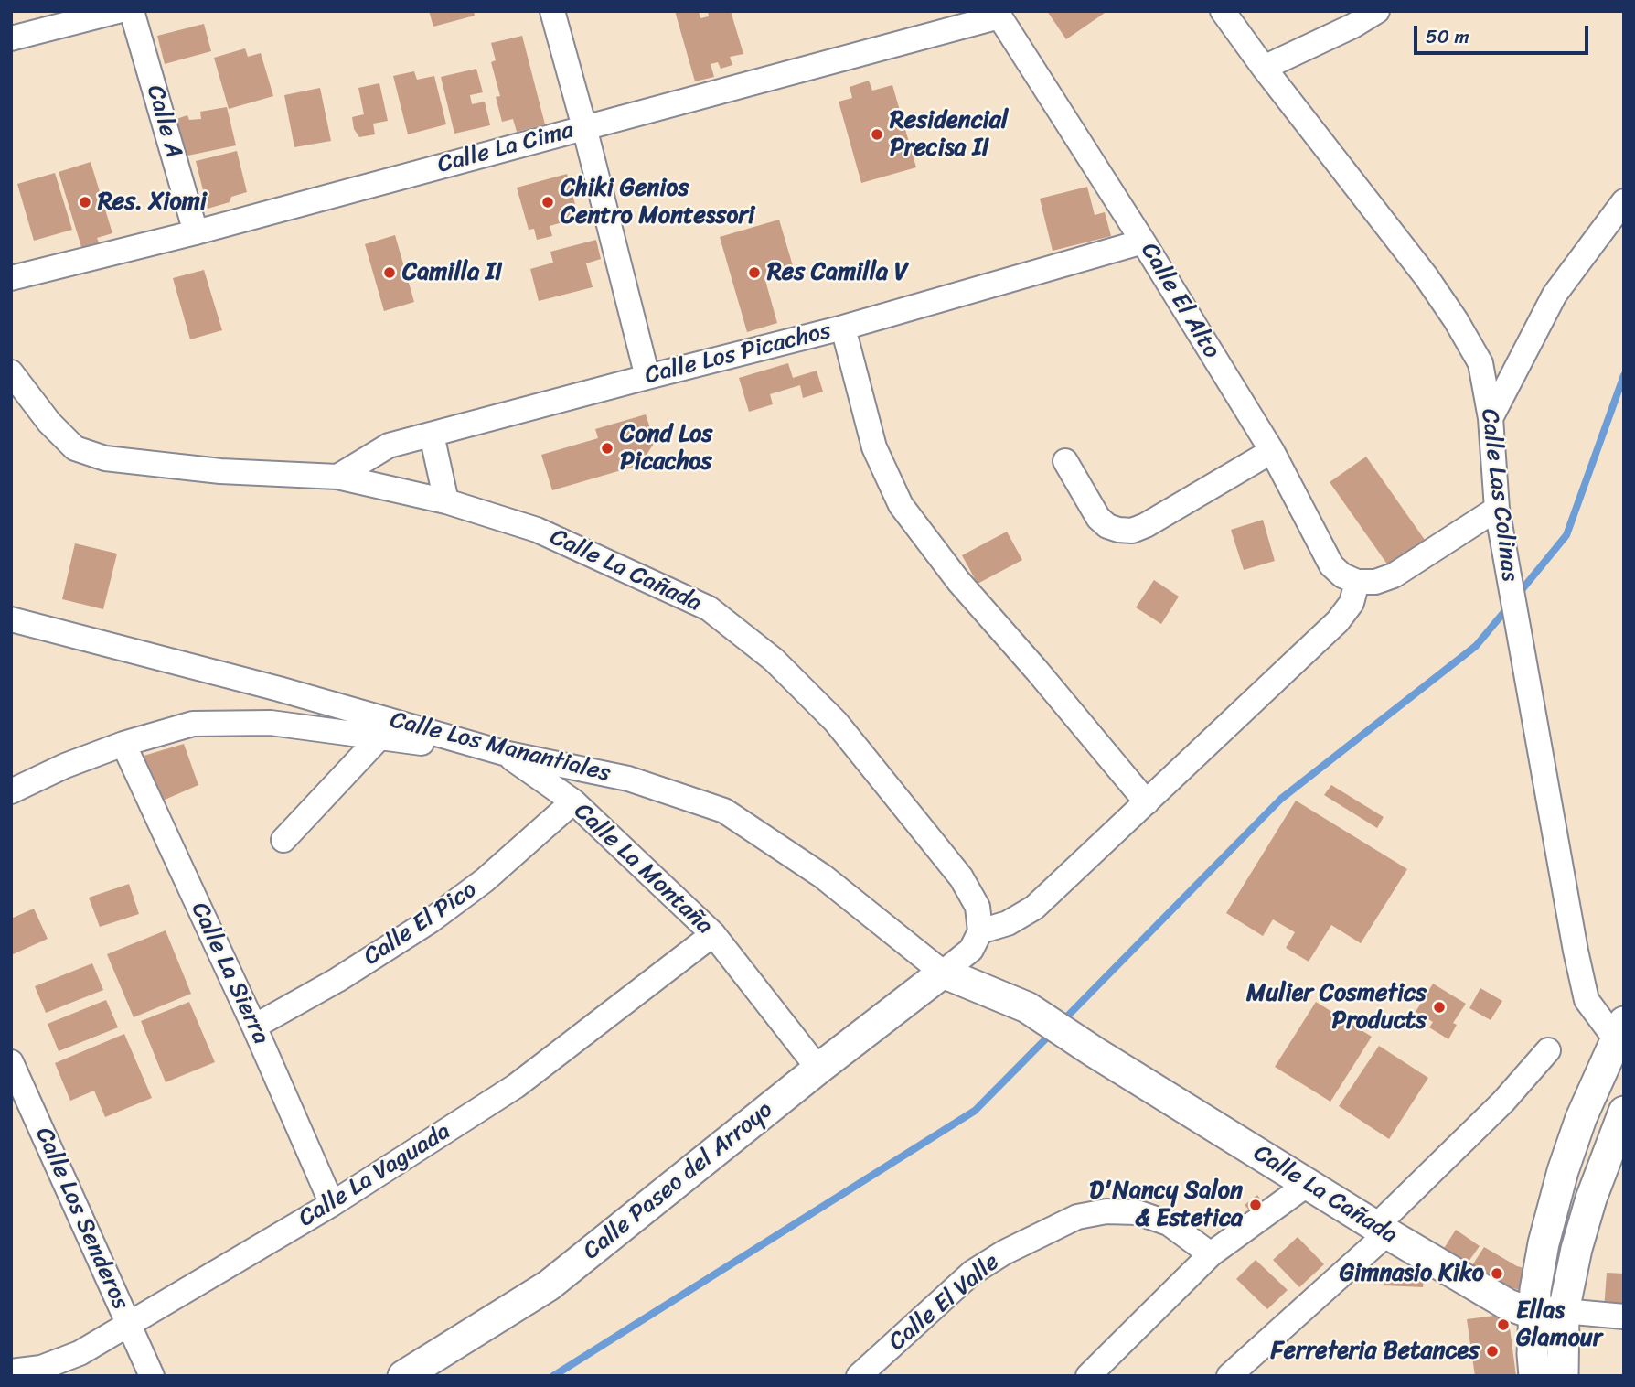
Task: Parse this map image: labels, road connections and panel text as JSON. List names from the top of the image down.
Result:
{
  "streets": {
    "main road": ["Calle La Cañada", "Calle Paseo del Arroyo"],
    "street": [
      "Calle A",
      "Calle La Cima",
      "Calle El Alto",
      "Calle Los Picachos",
      "Calle Las Colinas",
      "Calle Los Manantiales",
      "Calle La Montaña",
      "Calle El Pico",
      "Calle La Sierra",
      "Calle La Vaguada",
      "Calle Los Senderos",
      "Calle El Valle"
    ]
  },
  "crossings": [
    ["Calle A", "Calle La Cima"],
    ["Calle La Cima", "Calle El Alto"],
    ["Calle El Alto", "Calle Los Picachos"],
    ["Calle Los Picachos", "Calle La Cañada"],
    ["Calle La Cañada", "Calle Los Manantiales"],
    ["Calle La Cañada", "Calle Paseo del Arroyo"],
    ["Calle Los Manantiales", "Calle La Montaña"],
    ["Calle Los Manantiales", "Calle Paseo del Arroyo"],
    ["Calle La Montaña", "Calle El Pico"],
    ["Calle La Montaña", "Calle La Sierra"],
    ["Calle La Montaña", "Calle La Vaguada"],
    ["Calle La Montaña", "Calle Paseo del Arroyo"],
    ["Calle El Pico", "Calle La Sierra"],
    ["Calle La Sierra", "Calle La Vaguada"],
    ["Calle La Vaguada", "Calle Los Senderos"]
  ],
  "places": [
    "Residencial Precisa II",
    "Res. Xiomi",
    "Chiki Genios Centro Montessori",
    "Camilla II",
    "Res Camilla V",
    "Cond Los Picachos",
    "Mulier Cosmetics Products",
    "D'Nancy Salon & Estetica",
    "Gimnasio Kiko",
    "Ellas Glamour",
    "Ferreteria Betances"
  ],
  "scale_bar": "50 m"
}
